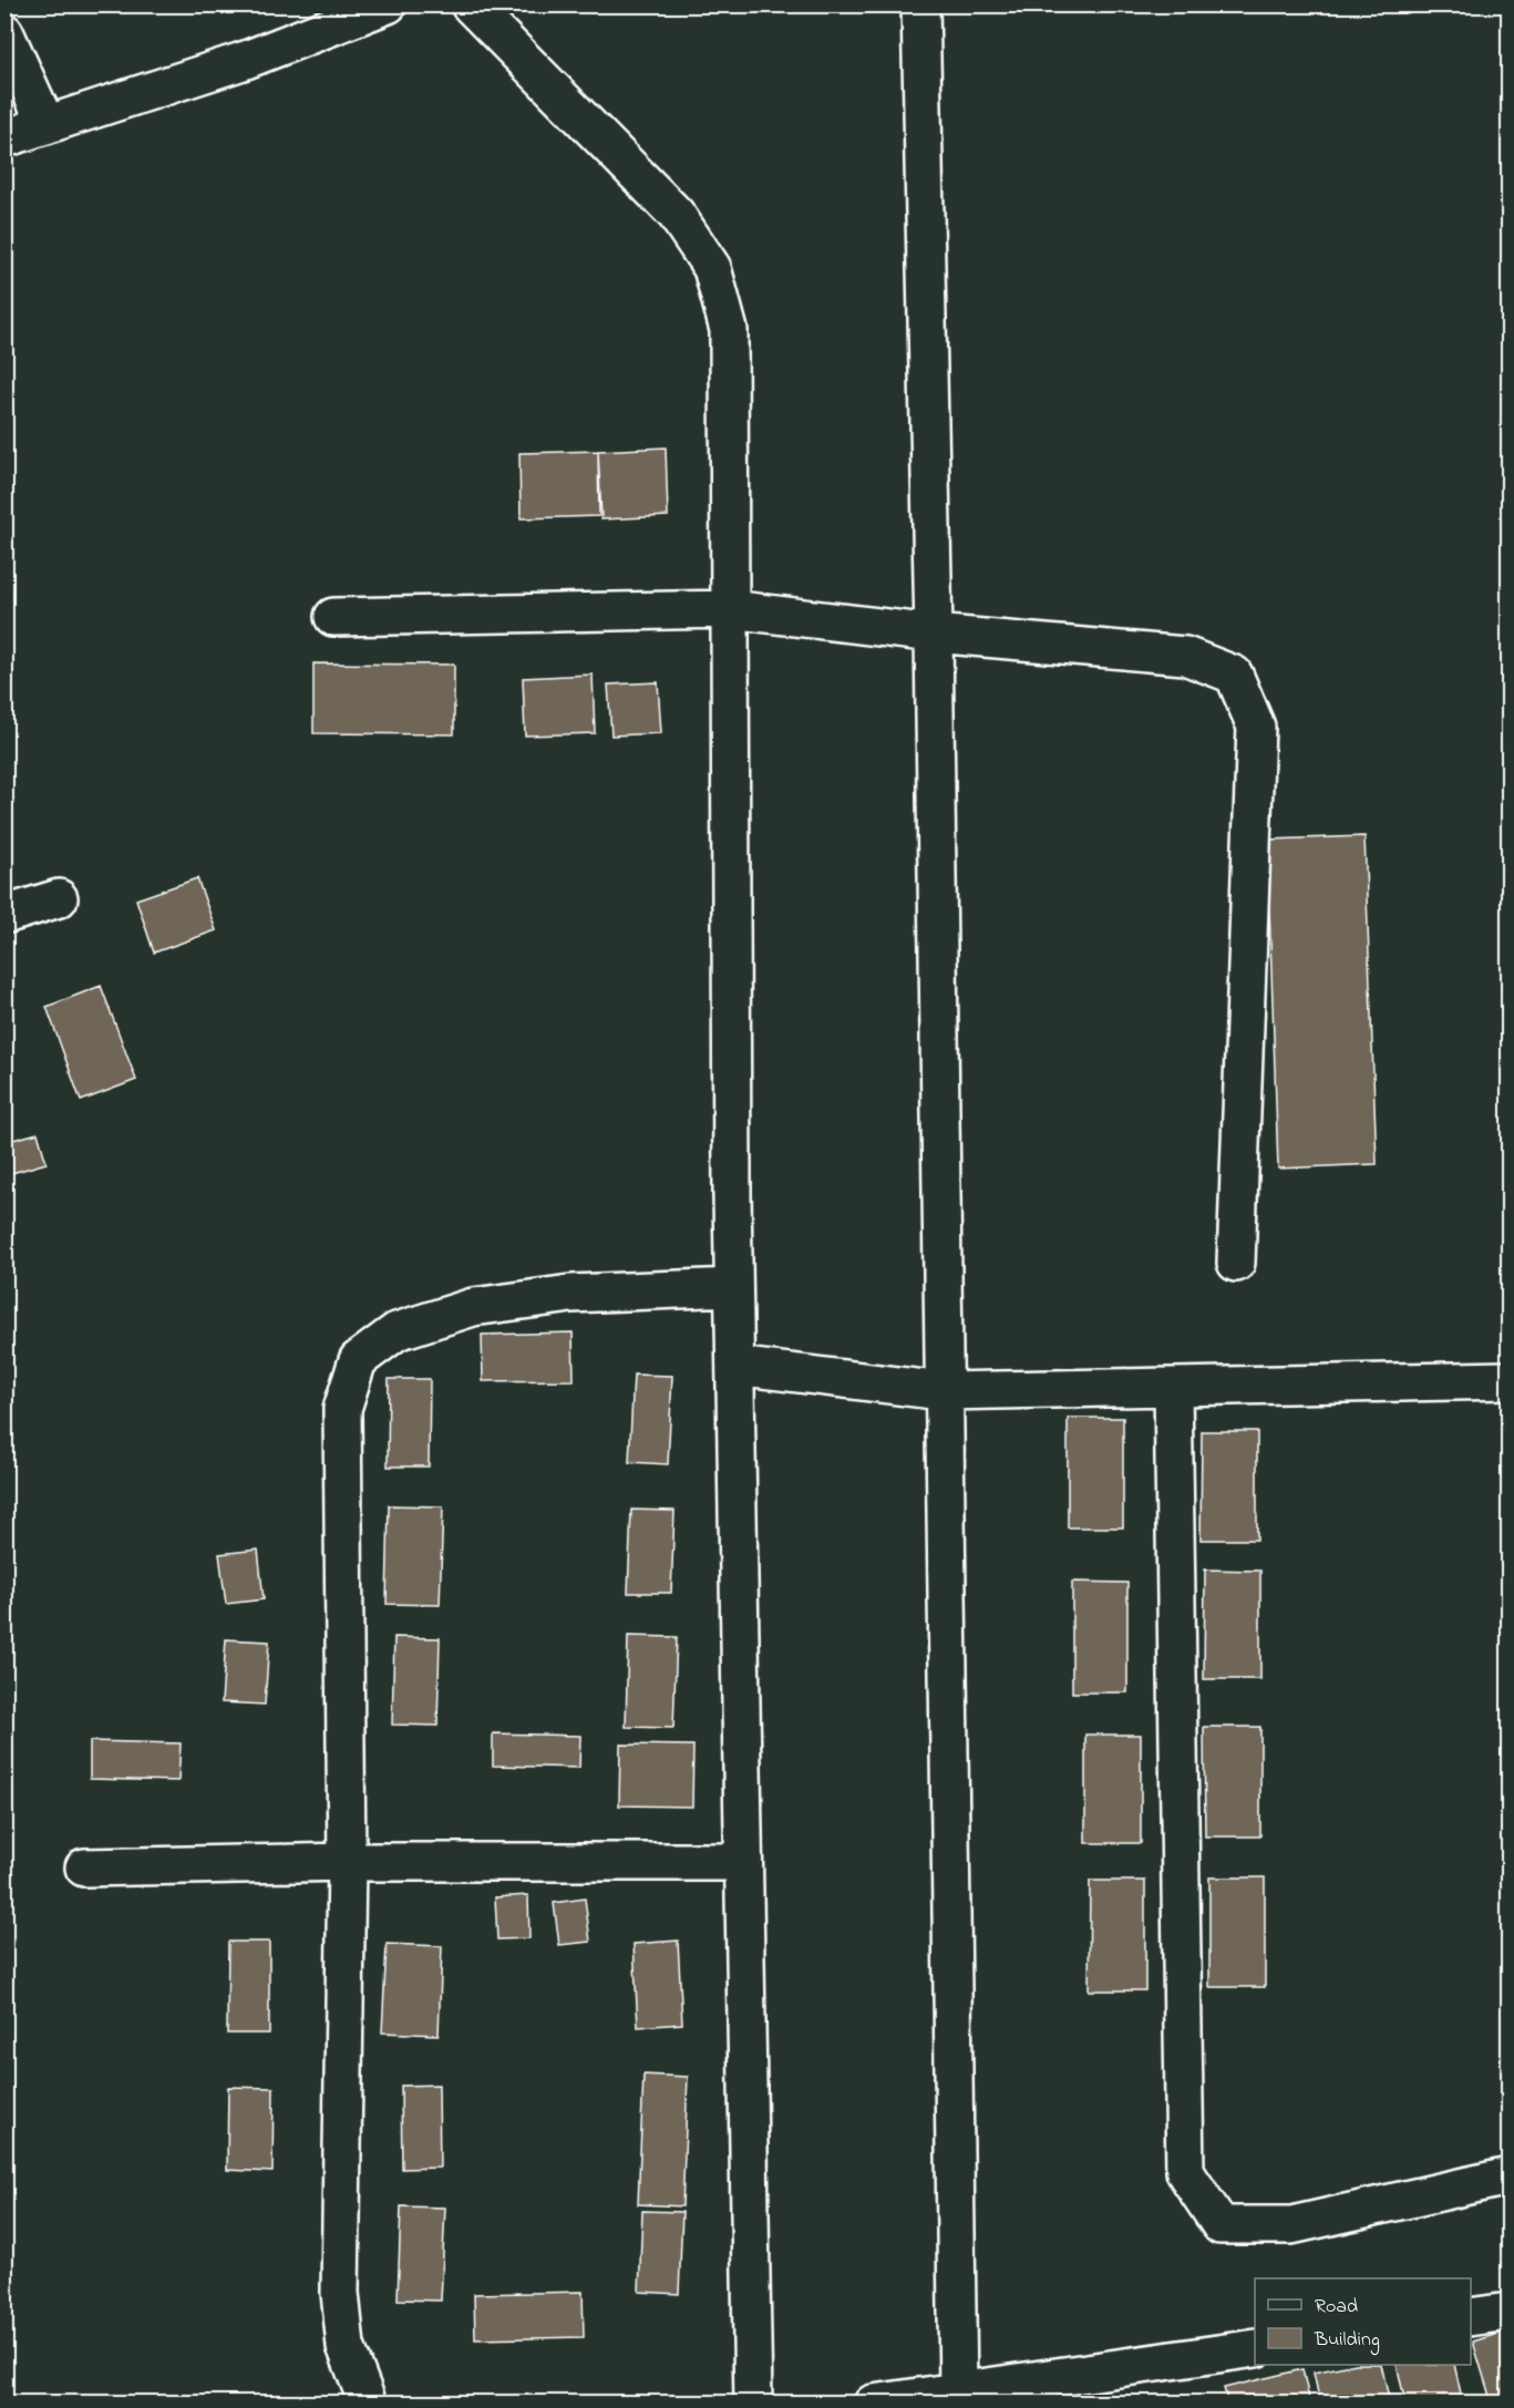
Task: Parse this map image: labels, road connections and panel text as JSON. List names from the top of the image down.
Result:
{
  "legend": ["Road", "Building"]
}
